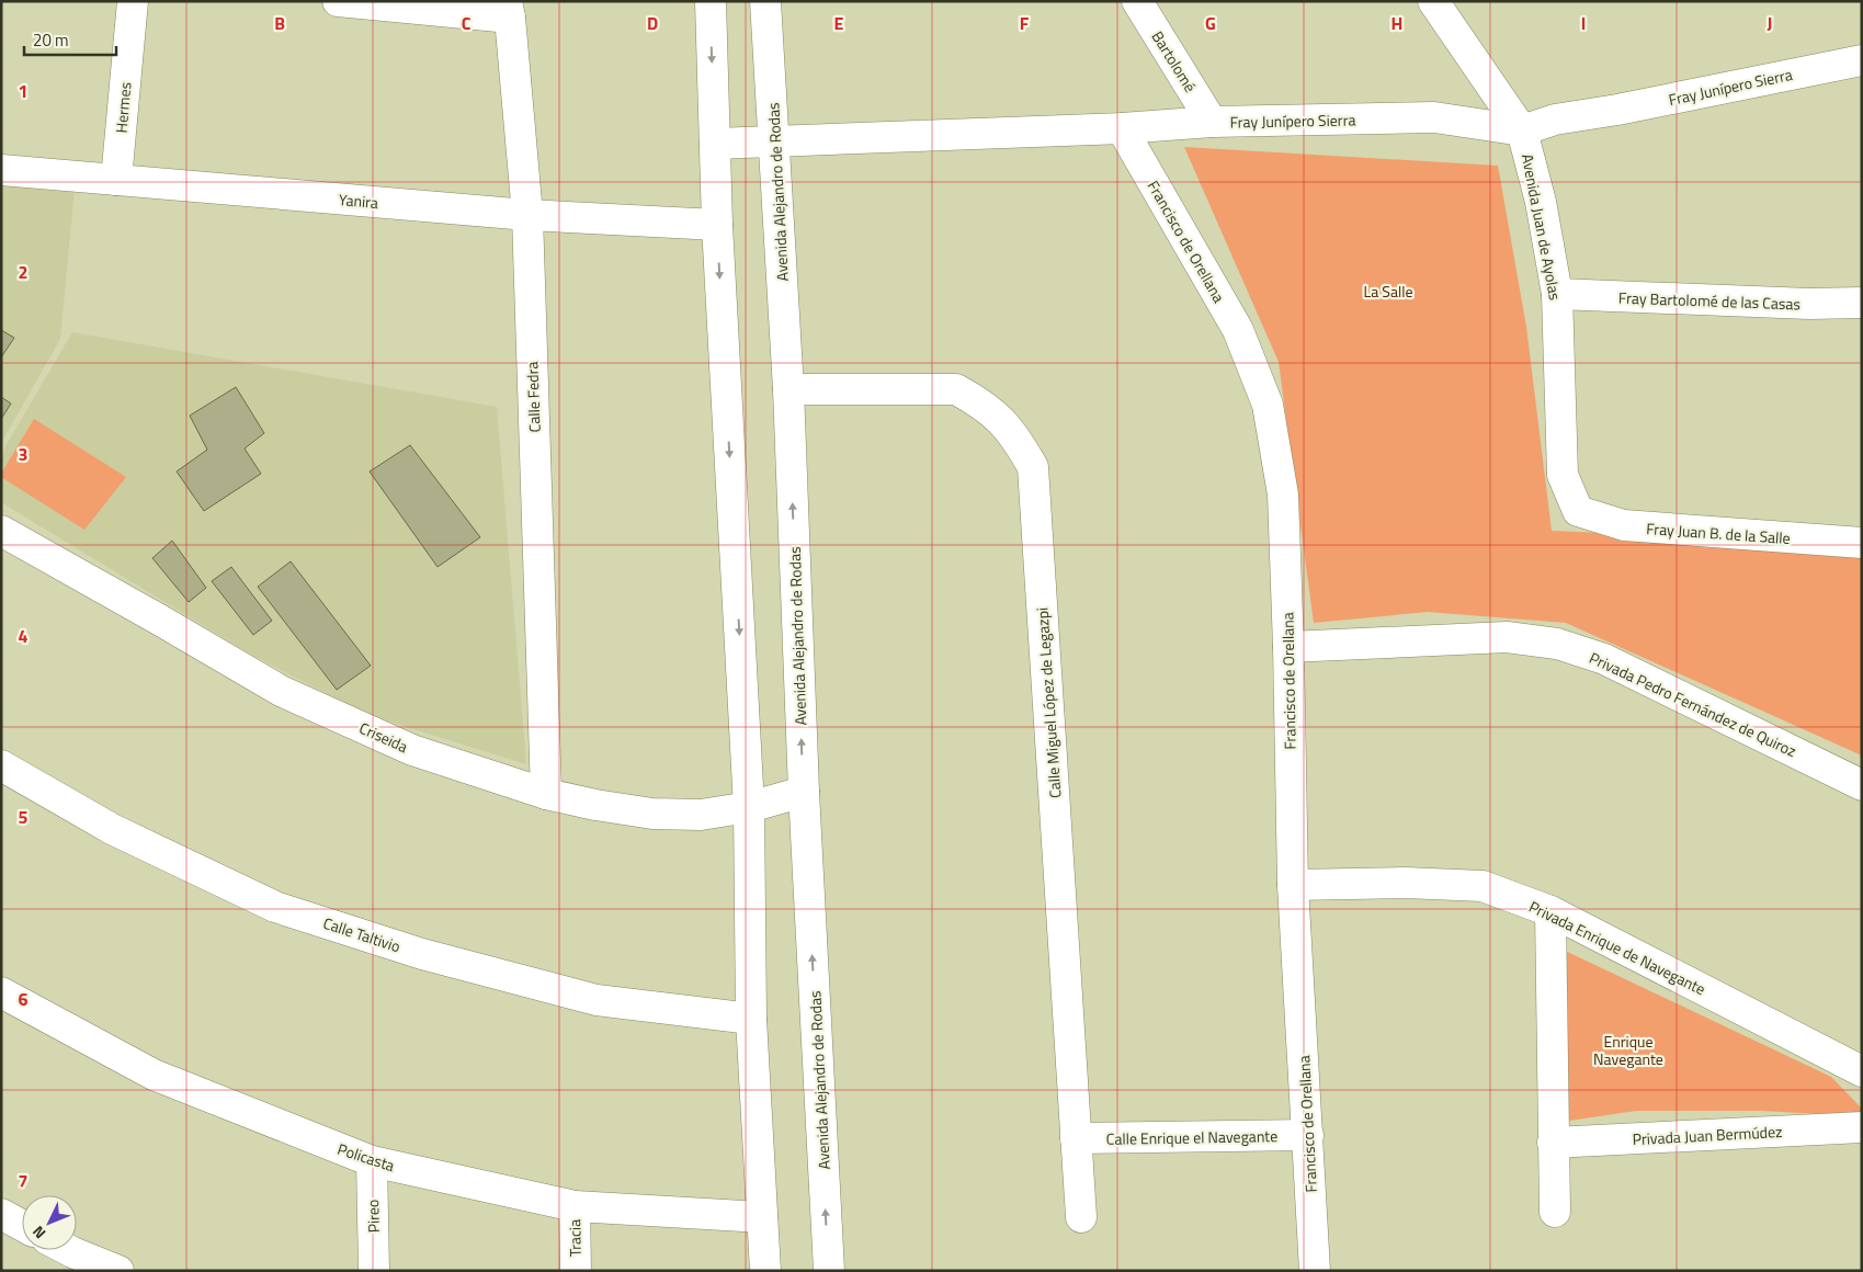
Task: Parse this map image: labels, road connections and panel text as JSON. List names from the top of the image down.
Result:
{
  "streets": {
    "street": [
      "Bartolomé",
      "Fray Junípero Sierra",
      "Hermes",
      "Avenida Alejandro de Rodas",
      "Yanira",
      "Avenida Juan de Ayolas",
      "Francisco de Orellana",
      "Fray Bartolomé de las Casas",
      "Calle Fedra",
      "Fray Juan B. de la Salle",
      "Calle Miguel López de Legazpi",
      "Privada Pedro Fernández de Quiroz",
      "Criseida",
      "Calle Taltivio",
      "Privada Enrique de Navegante",
      "Privada Juan Bermúdez",
      "Calle Enrique el Navegante",
      "Policasta",
      "Pireo",
      "Tracia"
    ]
  },
  "crossings": [
    ["Bartolomé", "Fray Junípero Sierra"],
    ["Fray Junípero Sierra", "Avenida Alejandro de Rodas"],
    ["Fray Junípero Sierra", "Avenida Juan de Ayolas"],
    ["Fray Junípero Sierra", "Francisco de Orellana"],
    ["Hermes", "Yanira"],
    ["Avenida Alejandro de Rodas", "Calle Miguel López de Legazpi"],
    ["Avenida Alejandro de Rodas", "Criseida"],
    ["Yanira", "Calle Fedra"],
    ["Avenida Juan de Ayolas", "Fray Bartolomé de las Casas"],
    ["Avenida Juan de Ayolas", "Fray Juan B. de la Salle"],
    ["Francisco de Orellana", "Privada Pedro Fernández de Quiroz"],
    ["Francisco de Orellana", "Privada Enrique de Navegante"],
    ["Francisco de Orellana", "Calle Enrique el Navegante"],
    ["Calle Fedra", "Criseida"],
    ["Calle Miguel López de Legazpi", "Calle Enrique el Navegante"],
    ["Policasta", "Pireo"],
    ["Policasta", "Tracia"]
  ],
  "parks": ["La Salle", "Enrique Navegante"],
  "scale_bar": "20 m",
  "north": "bottom left",
  "grid": {
    "columns": [
      "B",
      "C",
      "D",
      "E",
      "F",
      "G",
      "H",
      "I",
      "J"
    ],
    "rows": [
      "1",
      "2",
      "3",
      "4",
      "5",
      "6",
      "7"
    ]
  }
}
